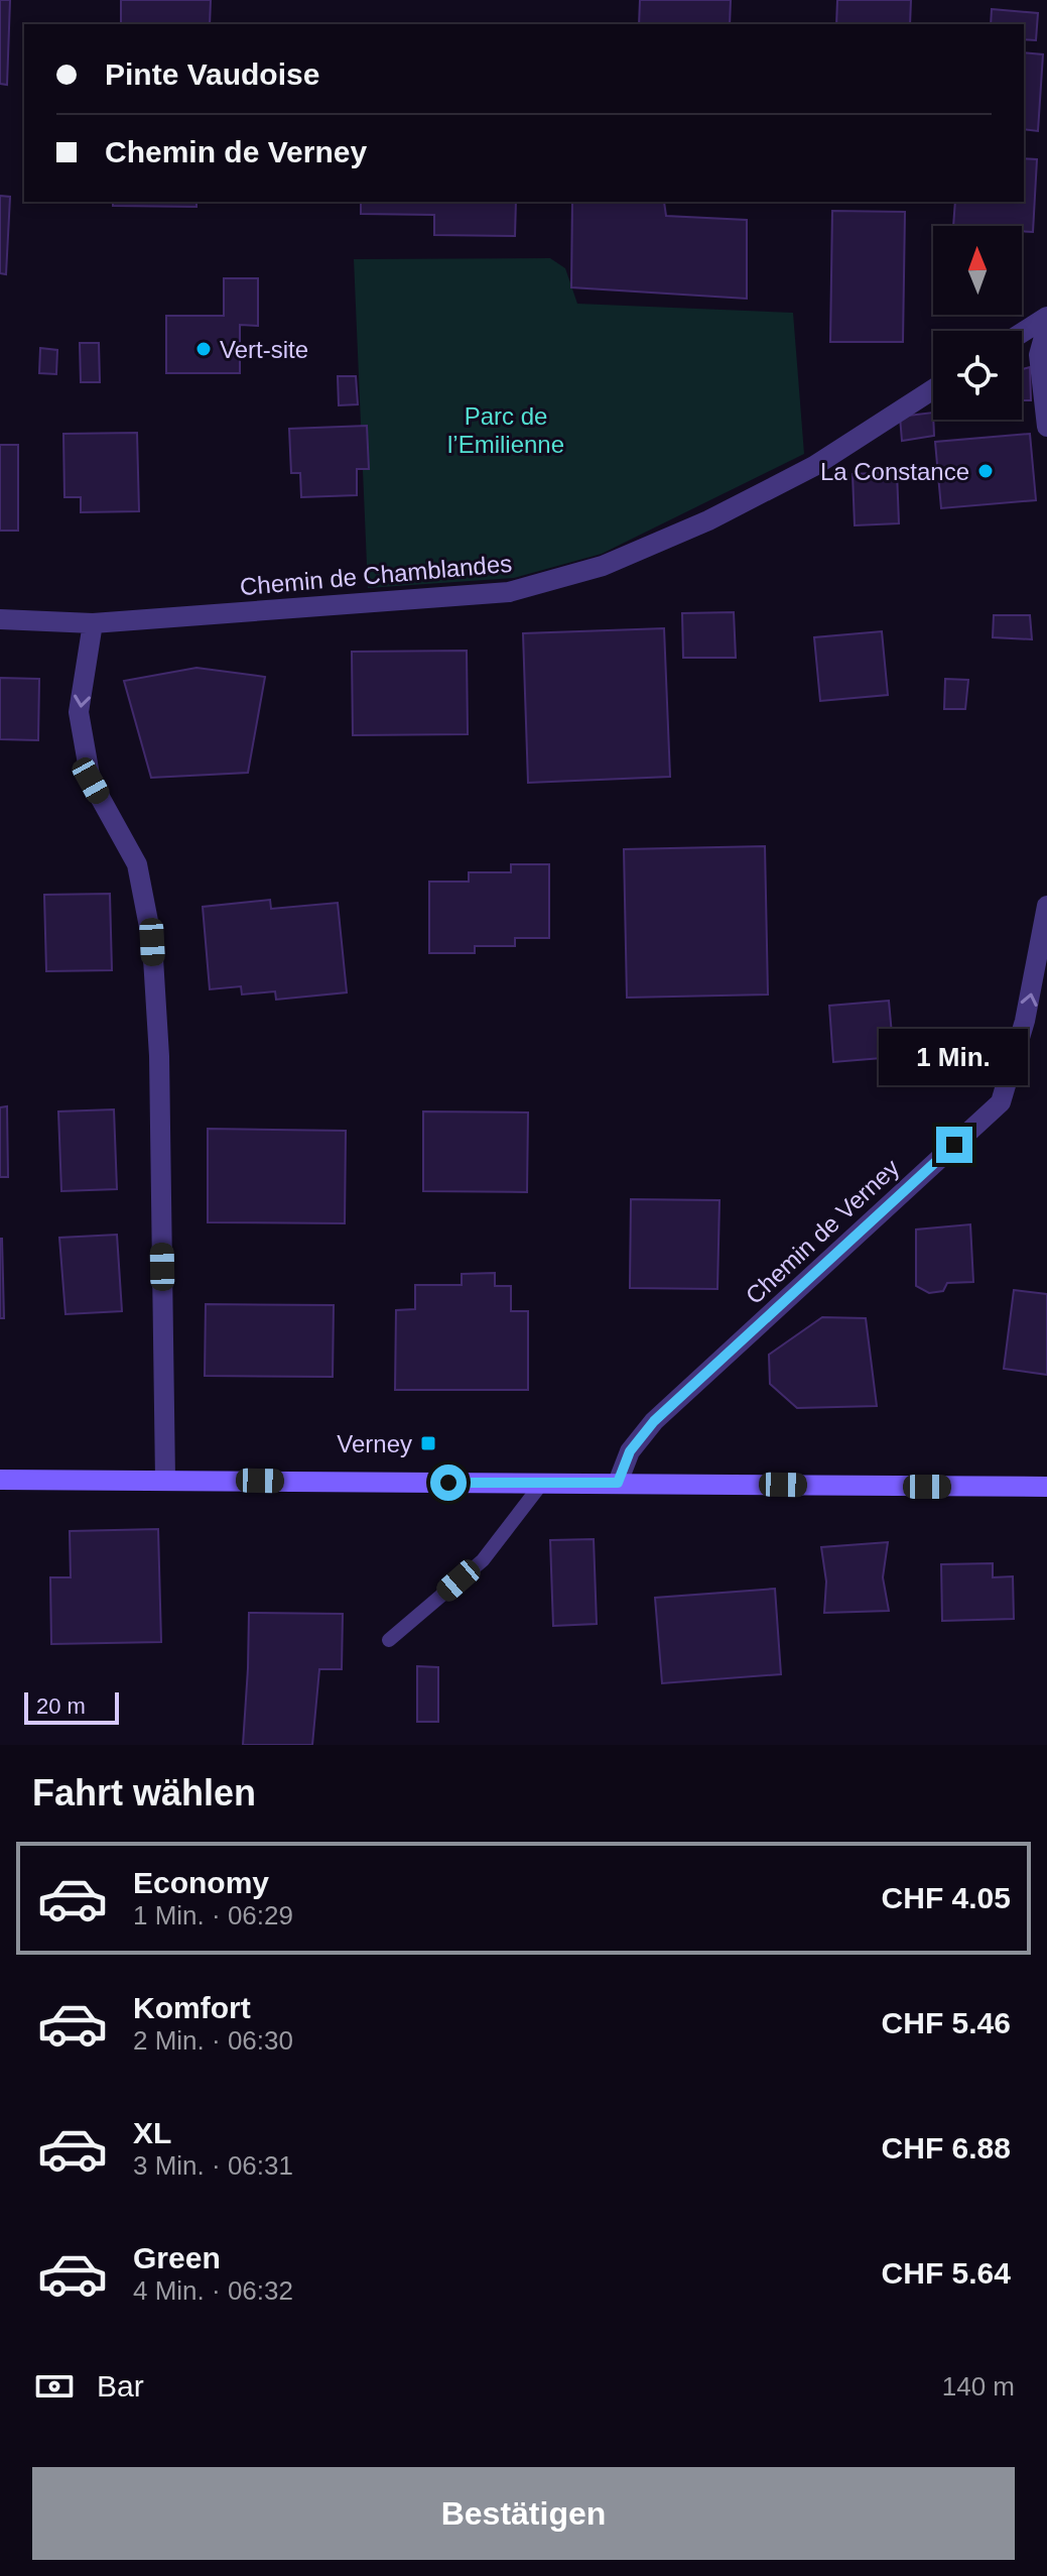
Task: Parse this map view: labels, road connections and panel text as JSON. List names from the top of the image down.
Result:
{
  "streets": {
    "street": ["Chemin de Chamblandes", "Chemin de Verney"]
  },
  "one_way": ["Chemin de Verney"],
  "parks": ["Parc de l’Emilienne"],
  "places": {
    "other": ["Vert-site", "La Constance"],
    "transit": ["Verney"]
  },
  "scale_bar": "20 m",
  "north": "top",
  "page": {
    "banner": ["Pinte Vaudoise", "Chemin de Verney"],
    "bubble": "1 Min.",
    "scale": "20 m",
    "heading": "Fahrt wählen",
    "list": [
      {
        "name": "Economy",
        "note": "1 Min. · 06:29",
        "value": "CHF 4.05"
      },
      {
        "name": "Komfort",
        "note": "2 Min. · 06:30",
        "value": "CHF 5.46"
      },
      {
        "name": "XL",
        "note": "3 Min. · 06:31",
        "value": "CHF 6.88"
      },
      {
        "name": "Green",
        "note": "4 Min. · 06:32",
        "value": "CHF 5.64"
      }
    ],
    "pay": ["Bar", "140 m"],
    "buttons": "Bestätigen"
  }
}
